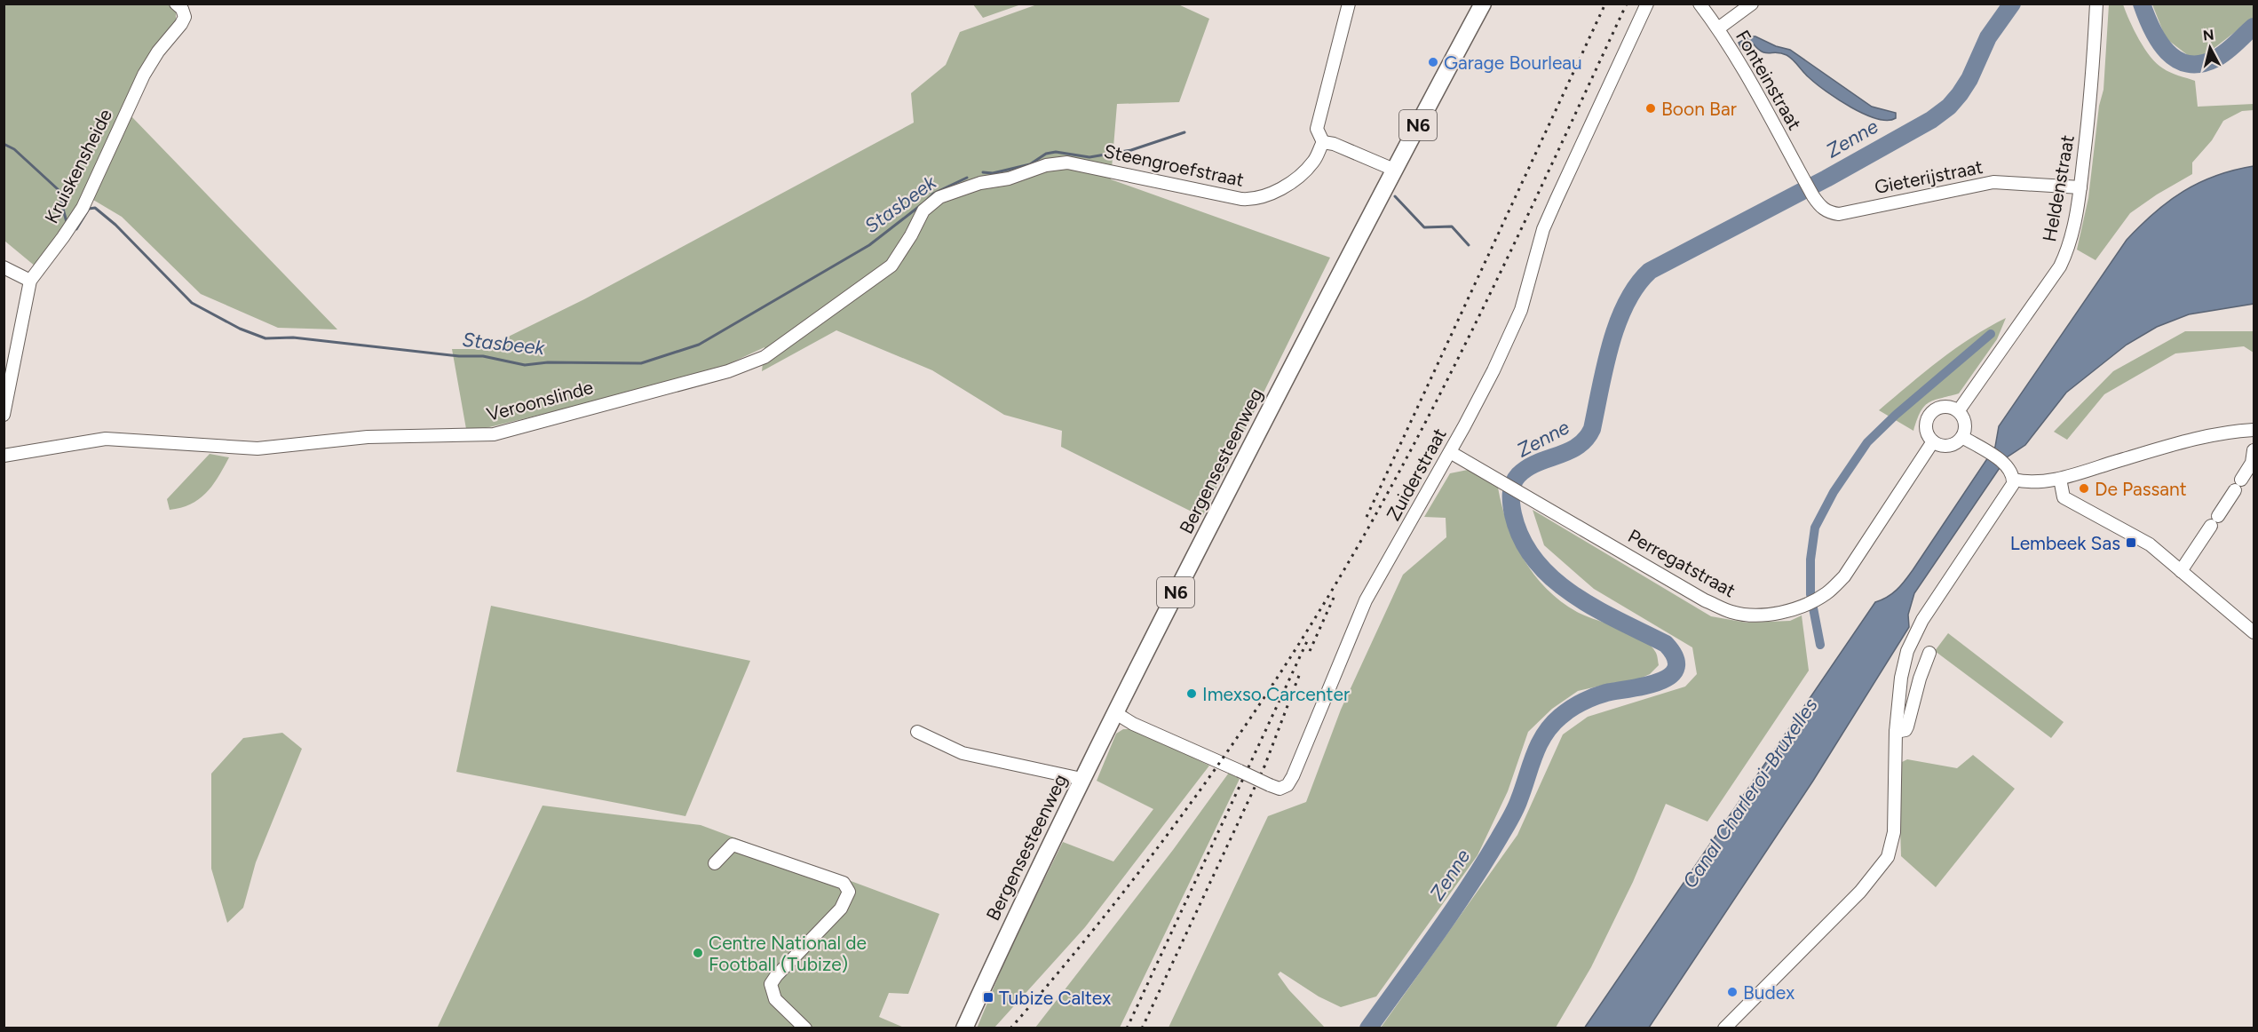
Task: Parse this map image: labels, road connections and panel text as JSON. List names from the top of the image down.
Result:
{
  "streets": {
    "main road": ["N6", "Bergensesteenweg"],
    "street": [
      "Fonteinstraat",
      "Steengroefstraat",
      "Kruiskensheide",
      "Gieterijstraat",
      "Heldenstraat",
      "Veroonslinde",
      "Zuiderstraat",
      "Perregatstraat"
    ]
  },
  "crossings": [
    ["Fonteinstraat", "Gieterijstraat"],
    ["Steengroefstraat", "Veroonslinde"],
    ["Gieterijstraat", "Heldenstraat"],
    ["Heldenstraat", "Perregatstraat"],
    ["Bergensesteenweg", "Zuiderstraat"],
    ["Zuiderstraat", "Perregatstraat"]
  ],
  "water": ["Zenne", "Stasbeek", "Canal Charleroi-Bruxelles"],
  "places": {
    "other": [
      "Garage Bourleau",
      "Boon Bar",
      "De Passant",
      "Imexso Carcenter",
      "Centre National de Football (Tubize)",
      "Budex"
    ],
    "transit": ["Lembeek Sas", "Tubize Caltex"]
  },
  "north": "top"
}
